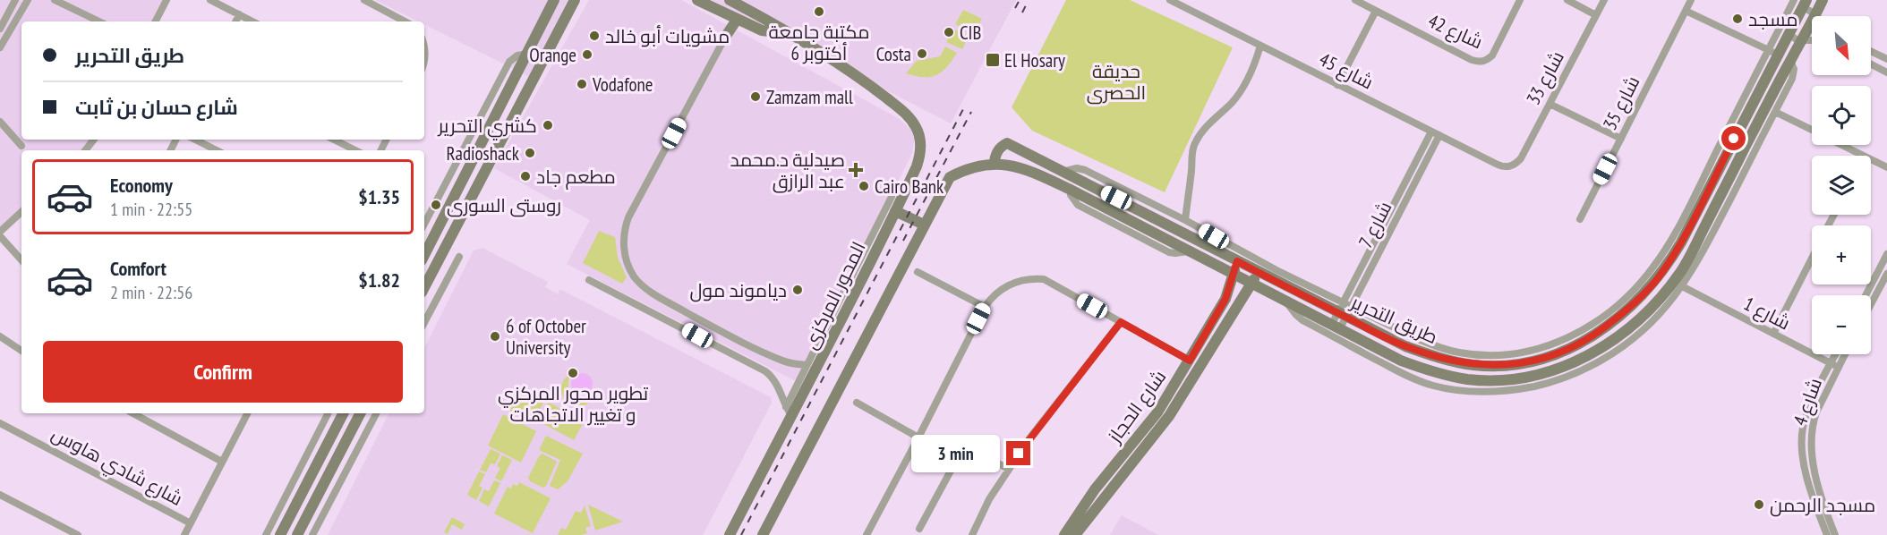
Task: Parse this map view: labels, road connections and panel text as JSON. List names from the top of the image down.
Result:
{
  "streets": {
    "street": [
      "شارع 42",
      "شارع 45",
      "شارع 33",
      "شارع 35",
      "شارع 7",
      "المحور المركزى",
      "شارع 1",
      "طريق التحرير",
      "شارع 4",
      "شارع الحجاز",
      "شارع شادي هاوس"
    ]
  },
  "crossings": [
    ["شارع 45", "شارع 33"],
    ["شارع 45", "شارع 7"],
    ["شارع 7", "طريق التحرير"],
    ["شارع 1", "شارع 4"],
    ["طريق التحرير", "شارع الحجاز"]
  ],
  "parks": ["حديقة الحصرى"],
  "places": {
    "other": [
      "مكتبة جامعة 6 أكتوبر",
      "مسجد",
      "CIB",
      "مشويات أبو خالد",
      "Costa",
      "Orange",
      "Vodafone",
      "Zamzam mall",
      "كشري التحرير",
      "Radioshack",
      "مطعم جاد",
      "Cairo Bank",
      "روستى السورى",
      "دياموند مول",
      "6 of October University",
      "تطوير محور المركزي و تغيير الاتجاهات",
      "مسجد الرحمن"
    ],
    "transit": ["El Hosary"],
    "health": ["صيدلية د.محمد عبد الرازق"]
  },
  "north": "bottom right",
  "page": {
    "map_buttons": ["+", "−"],
    "banner": ["طريق التحرير", "شارع حسان بن ثابت"],
    "list": [
      {
        "name": "Economy",
        "note": "1 min · 22:55",
        "value": "$1.35"
      },
      {
        "name": "Comfort",
        "note": "2 min · 22:56",
        "value": "$1.82"
      }
    ],
    "buttons": "Confirm",
    "bubble": "3 min"
  }
}
